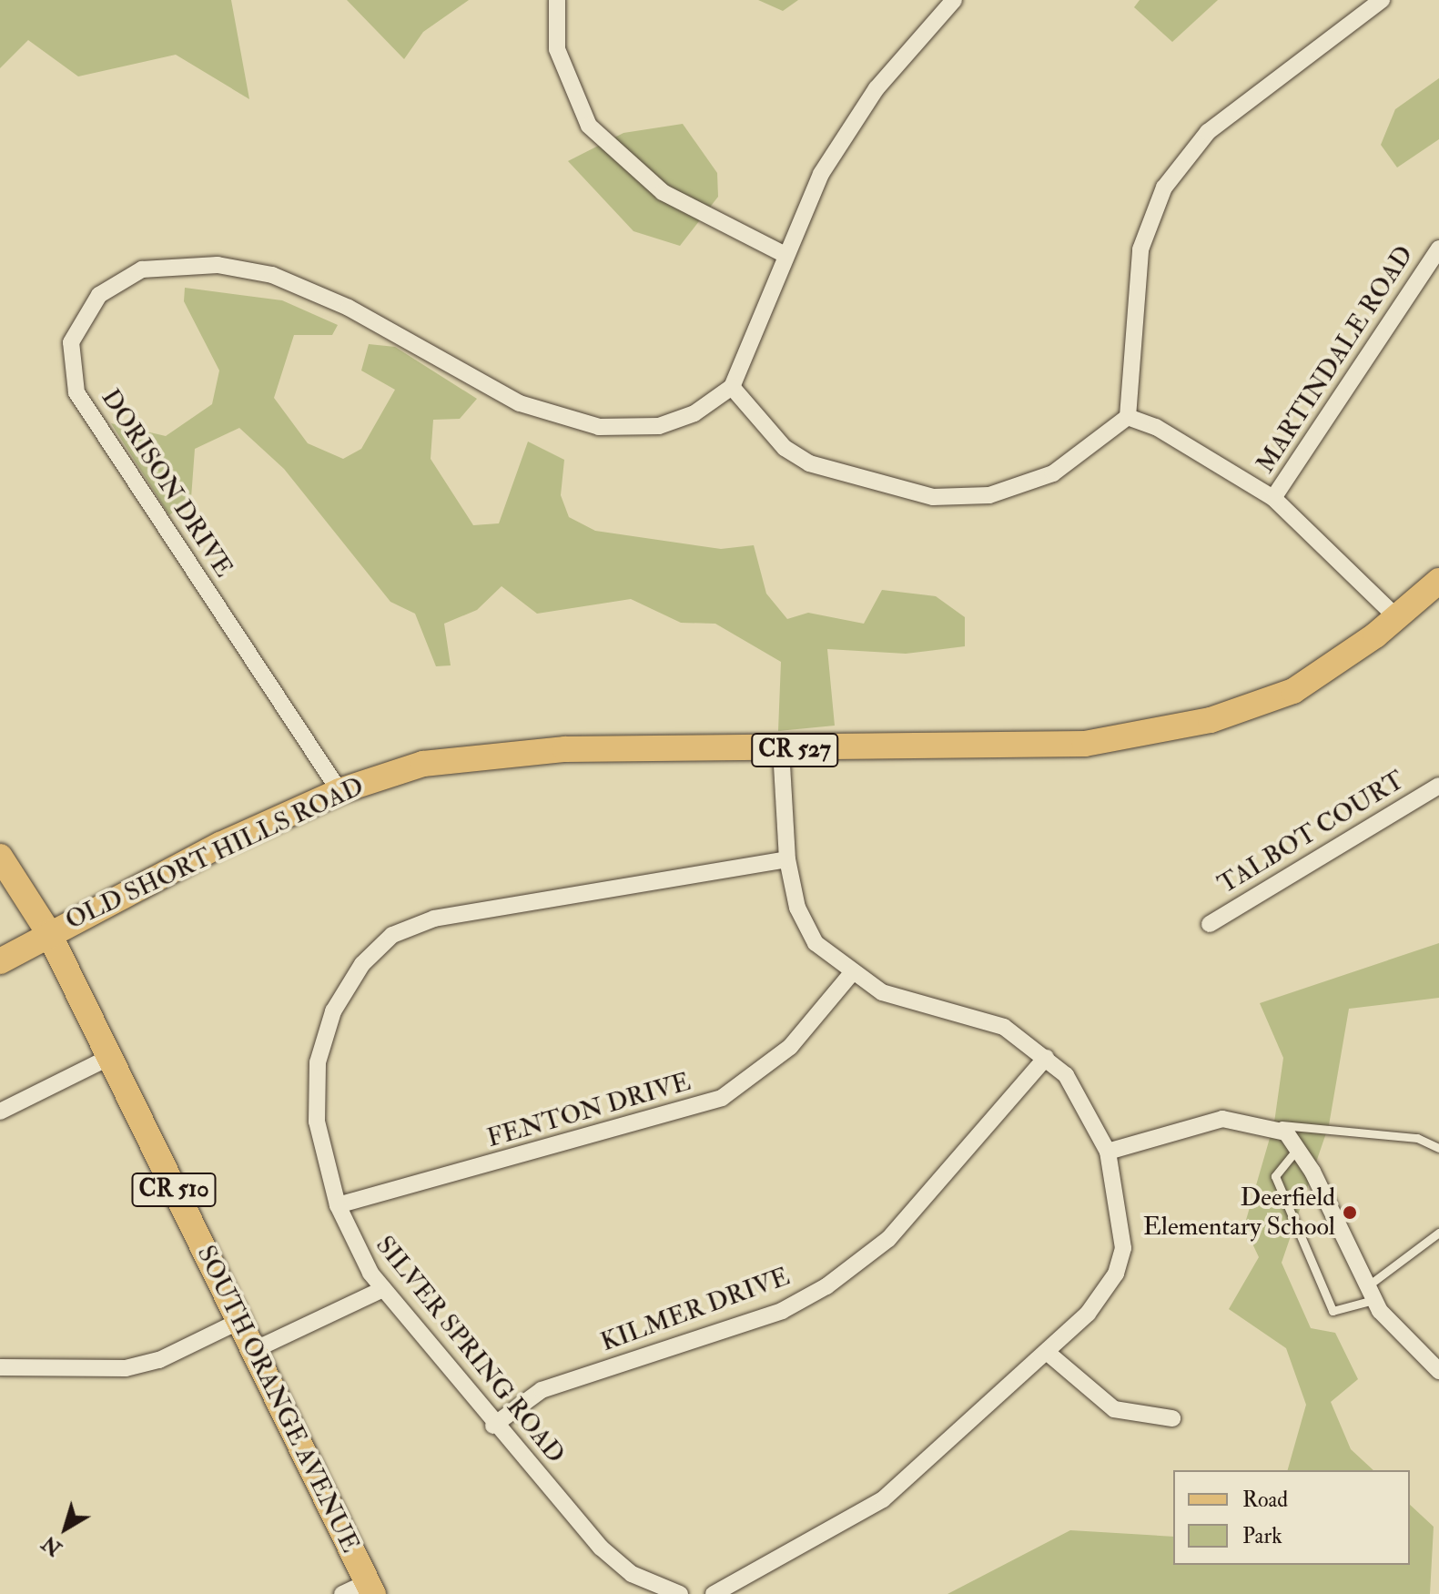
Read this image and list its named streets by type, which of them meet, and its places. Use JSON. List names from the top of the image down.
{
  "streets": {
    "main road": [
      "CR 527",
      "OLD SHORT HILLS ROAD",
      "CR 510",
      "SOUTH ORANGE AVENUE"
    ],
    "street": [
      "MARTINDALE ROAD",
      "DORISON DRIVE",
      "TALBOT COURT",
      "FENTON DRIVE",
      "KILMER DRIVE",
      "SILVER SPRING ROAD"
    ]
  },
  "crossings": [
    ["DORISON DRIVE", "OLD SHORT HILLS ROAD"],
    ["OLD SHORT HILLS ROAD", "SOUTH ORANGE AVENUE"],
    ["FENTON DRIVE", "SILVER SPRING ROAD"],
    ["KILMER DRIVE", "SILVER SPRING ROAD"]
  ],
  "places": ["Deerfield Elementary School"],
  "legend": ["Road", "Park"],
  "north": "bottom left"
}
